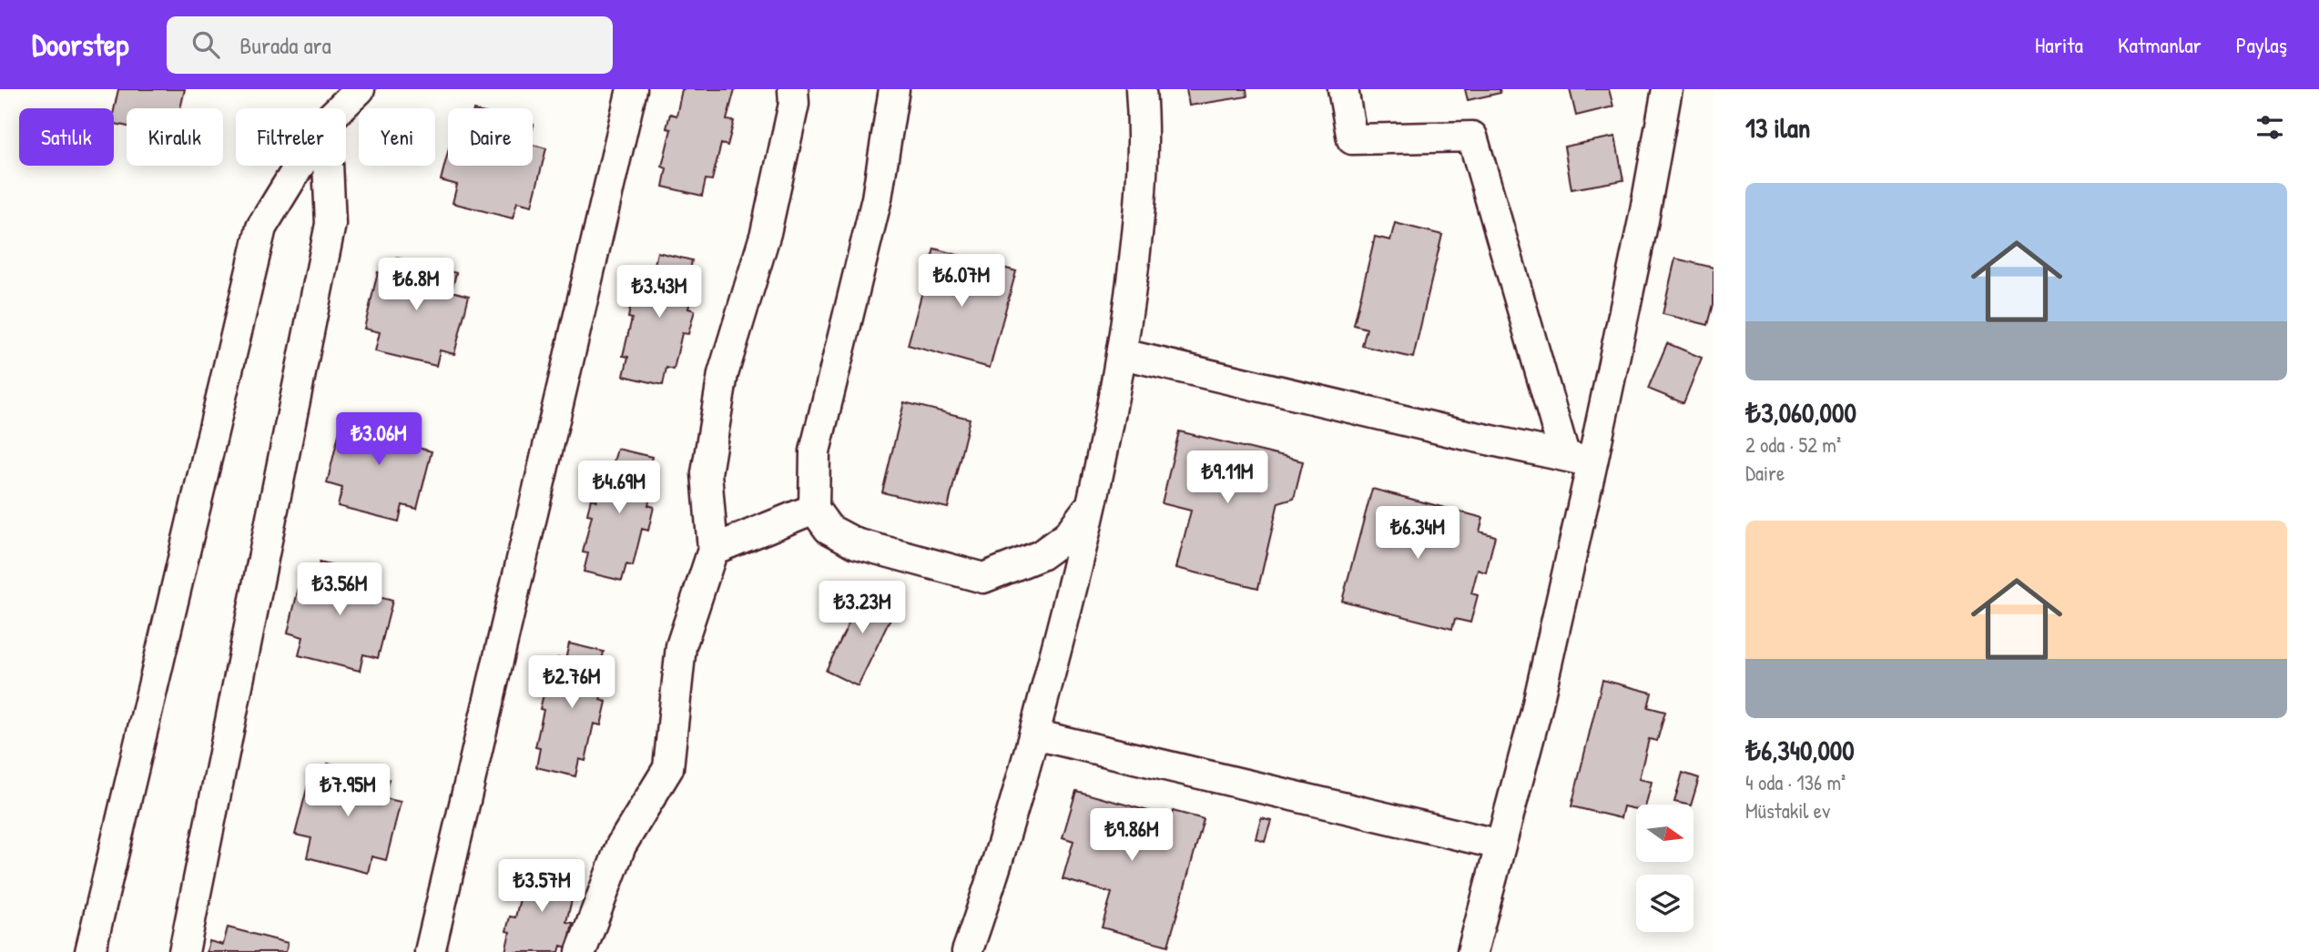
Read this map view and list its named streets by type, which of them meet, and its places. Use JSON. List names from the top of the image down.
{
  "north": "right",
  "page": {
    "header": "Doorstep",
    "search": "Burada ara",
    "nav": ["Harita", "Katmanlar", "Paylaş"],
    "heading": "13 ilan",
    "chip": [
      "Satılık",
      "Kiralık",
      "Filtreler",
      "Yeni",
      "Daire"
    ],
    "list": [
      {
        "name": "₺3,060,000",
        "note": "2 oda · 52 m² · Daire"
      },
      {
        "name": "₺6,340,000",
        "note": "4 oda · 136 m² · Müstakil ev"
      }
    ],
    "price": [
      "₺6.07M",
      "₺6.8M",
      "₺3.43M",
      "₺3.06M",
      "₺9.11M",
      "₺4.69M",
      "₺6.34M",
      "₺3.56M",
      "₺3.23M",
      "₺2.76M",
      "₺7.95M",
      "₺9.86M",
      "₺3.57M"
    ]
  }
}
